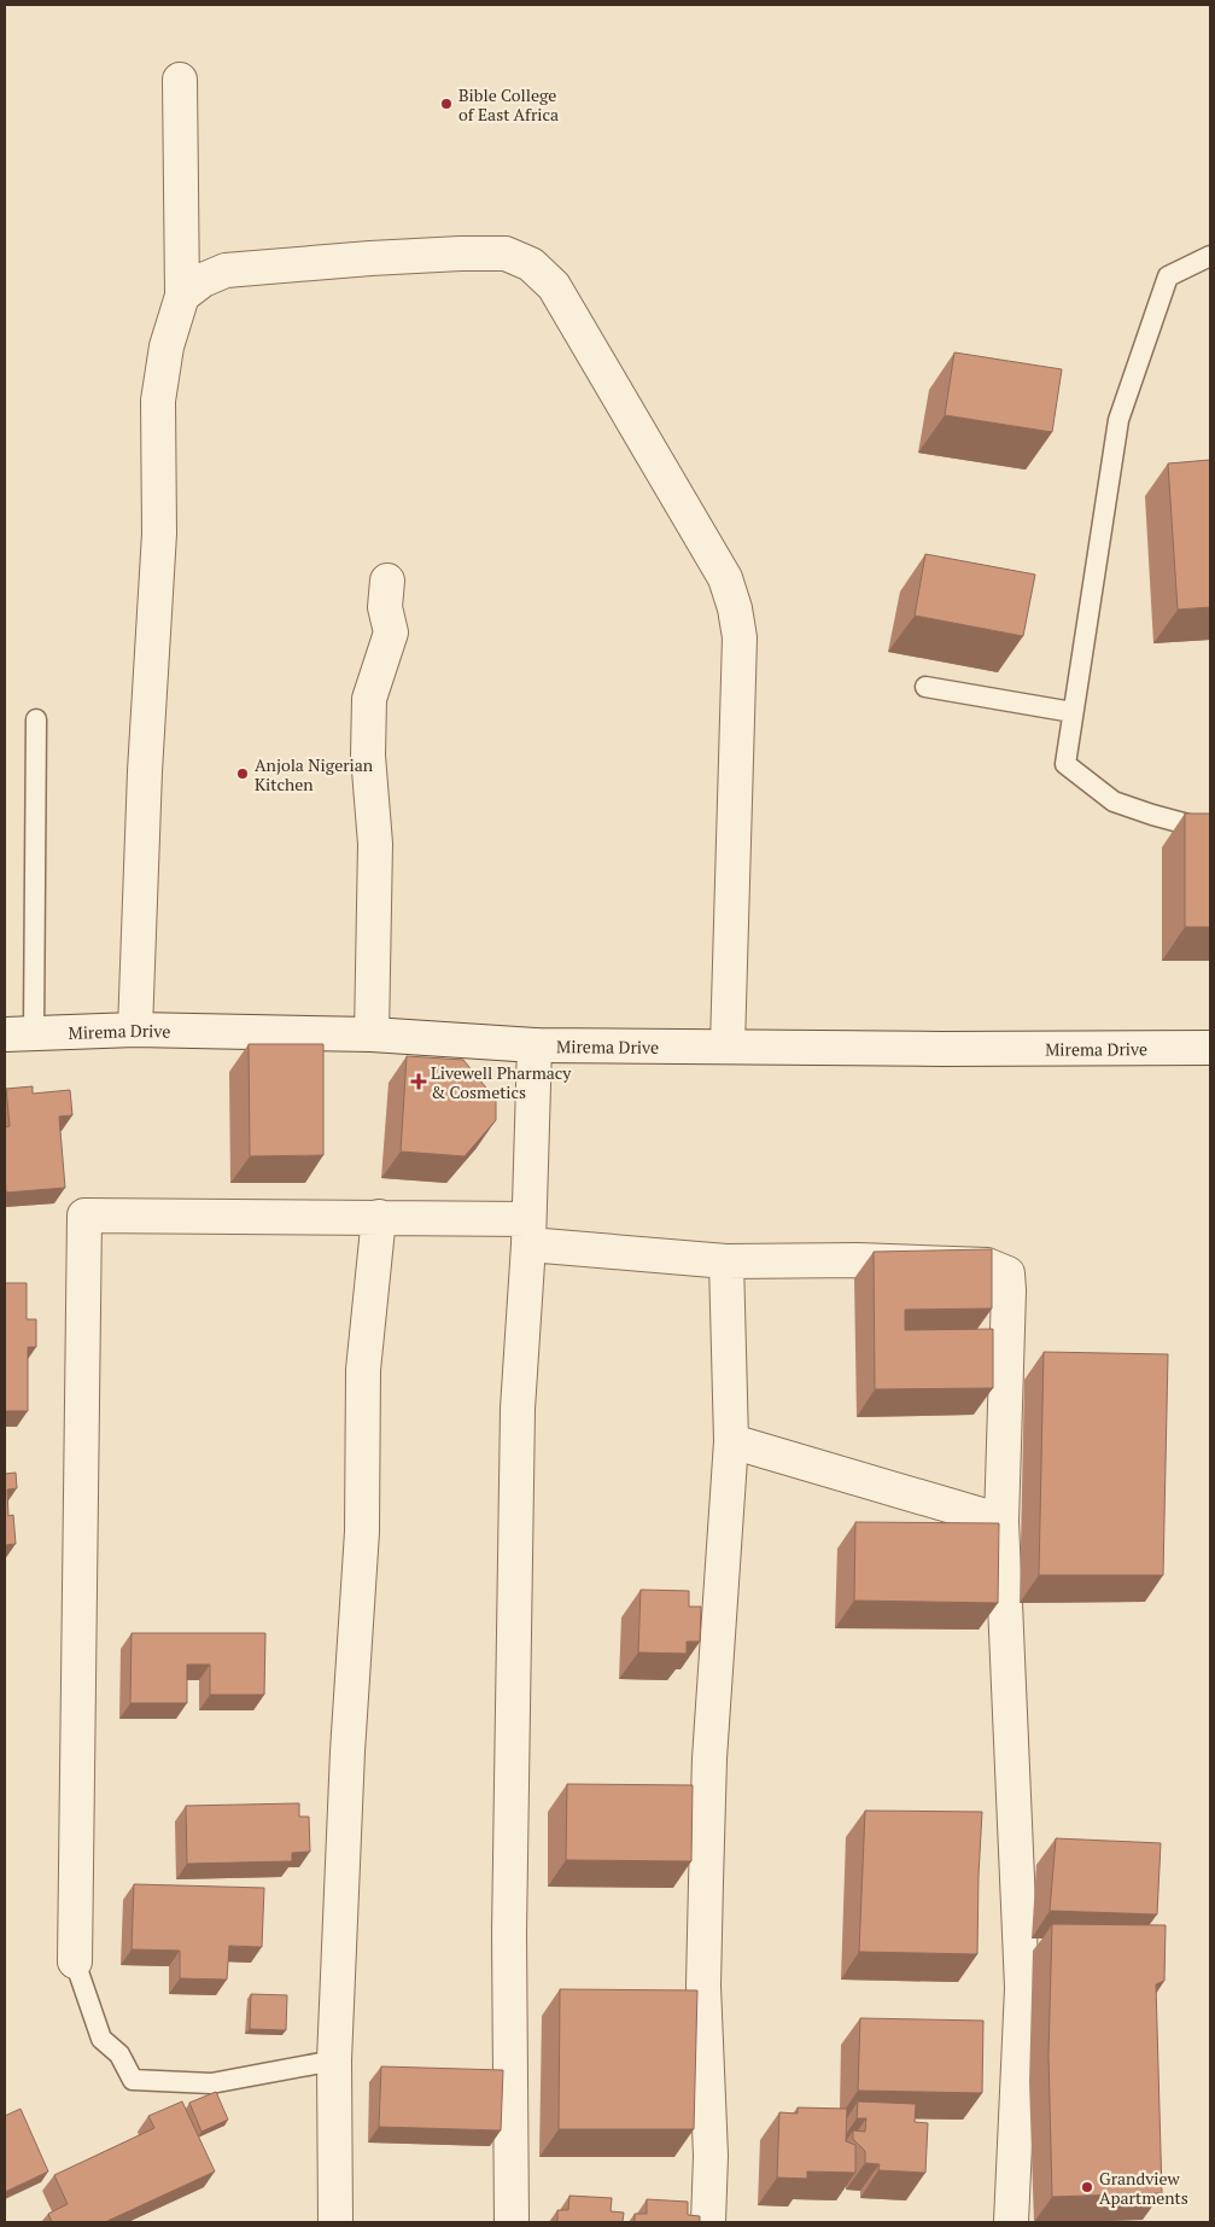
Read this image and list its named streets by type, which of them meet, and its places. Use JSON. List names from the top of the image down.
{
  "streets": {
    "street": ["Mirema Drive"]
  },
  "places": {
    "other": ["Bible College of East Africa", "Anjola Nigerian Kitchen", "Grandview Apartments"],
    "health": ["Livewell Pharmacy & Cosmetics"]
  }
}
